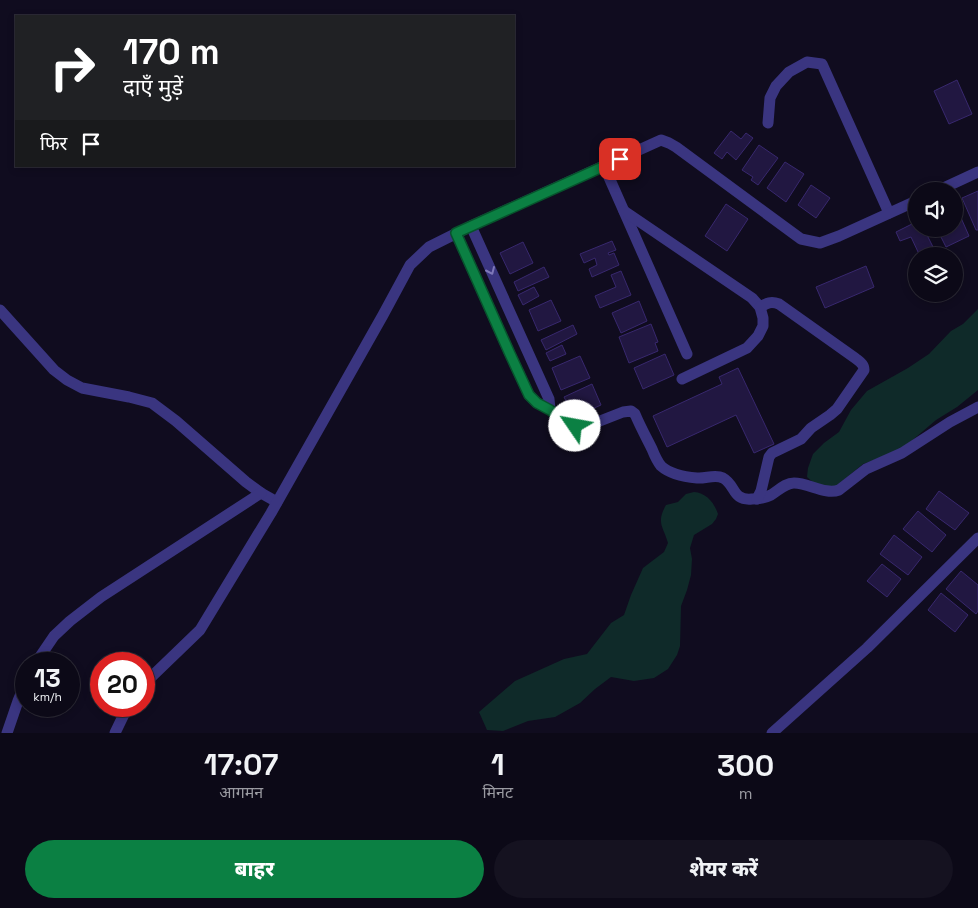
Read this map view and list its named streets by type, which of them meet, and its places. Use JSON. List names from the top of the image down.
{
  "page": {
    "turn": ["170 m", "दाएँ मुड़ें"],
    "then": "फिर",
    "speed": "13 km/h",
    "limit": "20",
    "eta": [
      "17:07",
      "आगमन",
      "1",
      "मिनट",
      "300",
      "m"
    ],
    "buttons": ["बाहर", "शेयर करें"]
  }
}
